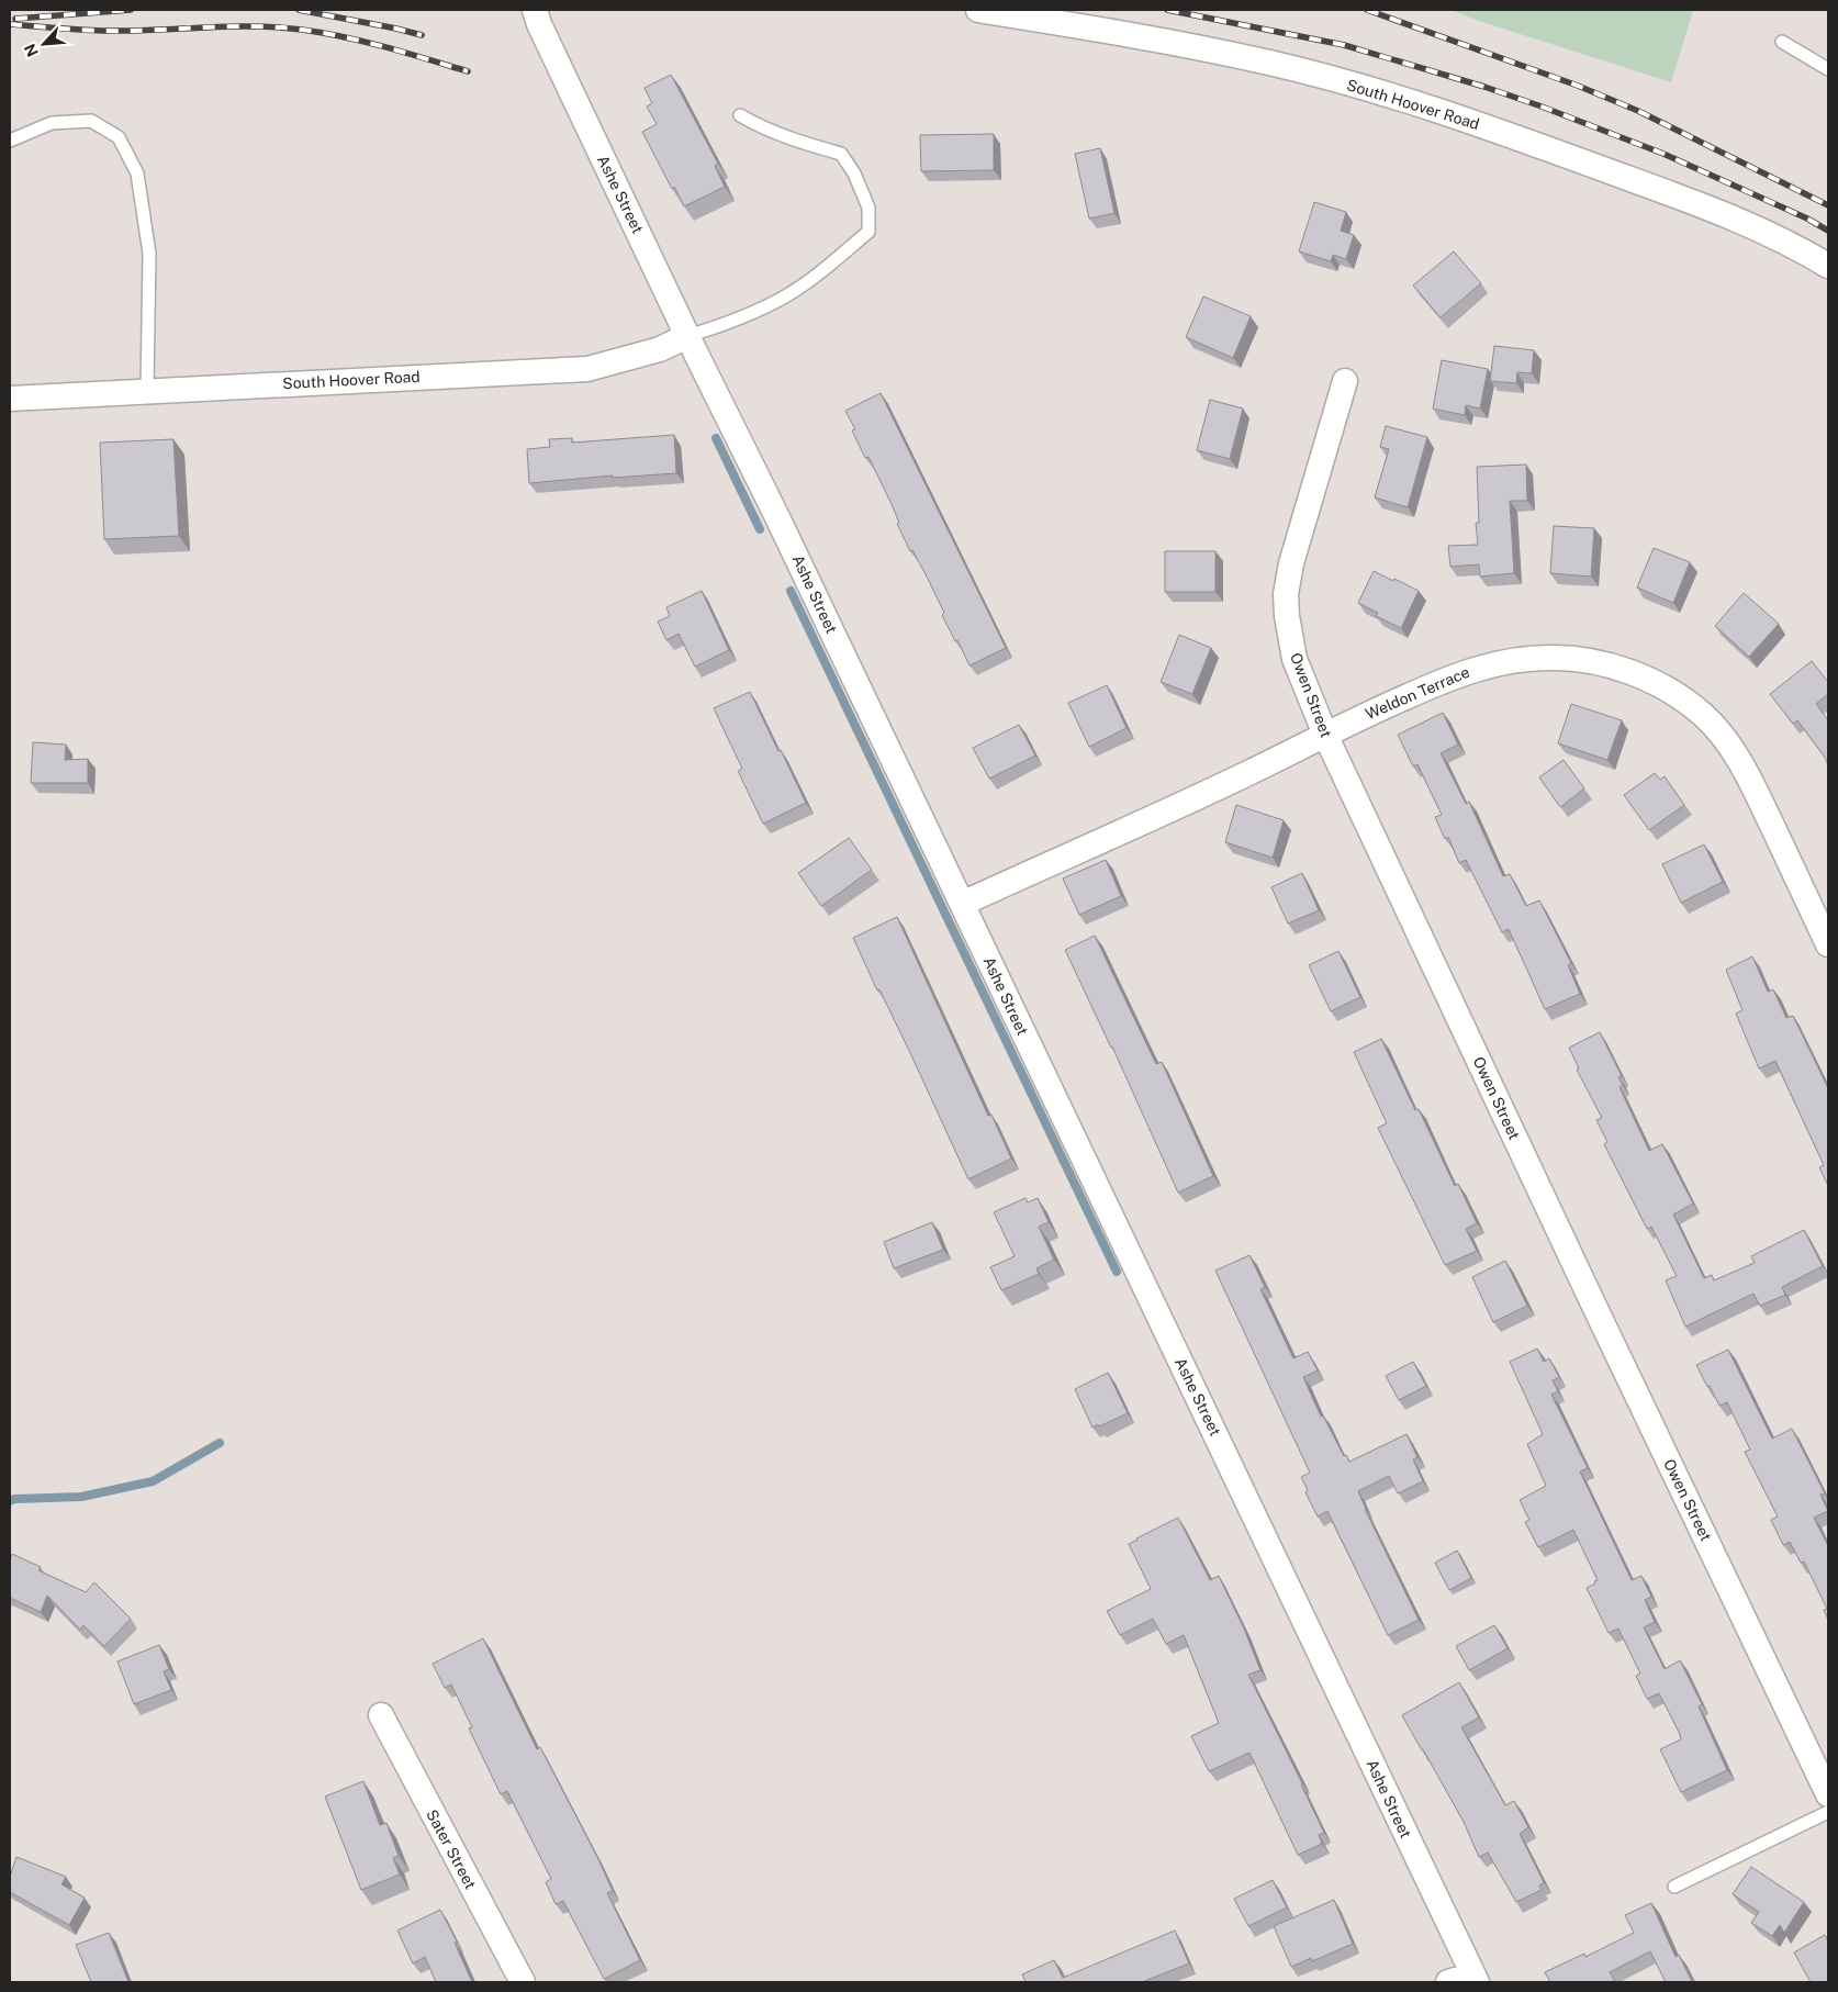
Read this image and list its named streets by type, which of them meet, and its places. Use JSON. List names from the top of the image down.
{
  "streets": {
    "street": [
      "South Hoover Road",
      "Ashe Street",
      "Weldon Terrace",
      "Owen Street",
      "Sater Street"
    ]
  },
  "crossings": [
    ["South Hoover Road", "Ashe Street"],
    ["Ashe Street", "Weldon Terrace"],
    ["Weldon Terrace", "Owen Street"]
  ],
  "north": "bottom left"
}
